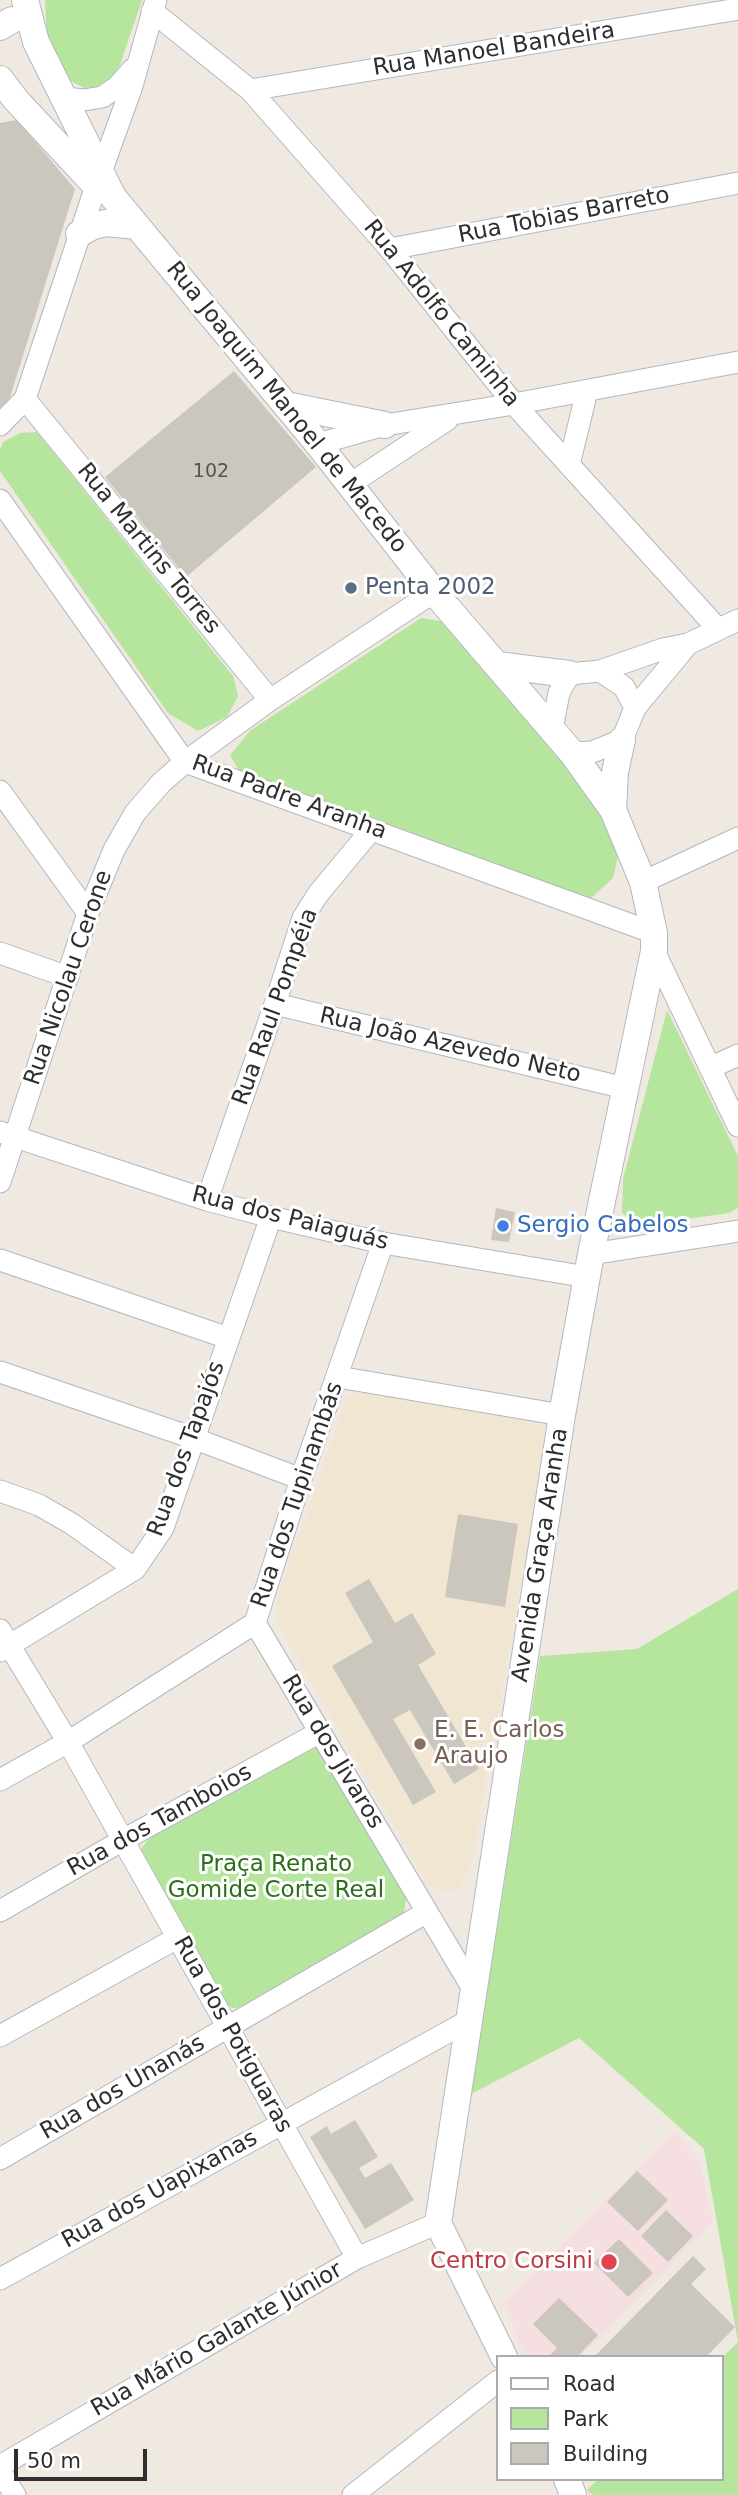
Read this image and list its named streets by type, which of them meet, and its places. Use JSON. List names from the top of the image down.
{
  "streets": {
    "street": [
      "Rua Manoel Bandeira",
      "Rua Tobias Barreto",
      "Rua Adolfo Caminha",
      "Rua Joaquim Manoel de Macedo",
      "Rua Martins Torres",
      "Rua Padre Aranha",
      "Rua Nicolau Cerone",
      "Rua Raul Pompéia",
      "Rua João Azevedo Neto",
      "Rua dos Paiaguás",
      "Rua dos Tapajós",
      "Rua dos Tupinambás",
      "Avenida Graça Aranha",
      "Rua dos Jivaros",
      "Rua dos Tamboios",
      "Rua dos Potiguaras",
      "Rua dos Unanás",
      "Rua dos Uapixanas",
      "Rua Mário Galante Júnior"
    ]
  },
  "crossings": [
    ["Rua Manoel Bandeira", "Rua Adolfo Caminha"],
    ["Rua Tobias Barreto", "Rua Adolfo Caminha"],
    ["Rua Joaquim Manoel de Macedo", "Rua Padre Aranha"],
    ["Rua Joaquim Manoel de Macedo", "Rua Nicolau Cerone"],
    ["Rua Joaquim Manoel de Macedo", "Avenida Graça Aranha"],
    ["Rua Martins Torres", "Rua Nicolau Cerone"],
    ["Rua Padre Aranha", "Rua Nicolau Cerone"],
    ["Rua Padre Aranha", "Rua Raul Pompéia"],
    ["Rua Padre Aranha", "Avenida Graça Aranha"],
    ["Rua Nicolau Cerone", "Rua dos Paiaguás"],
    ["Rua Raul Pompéia", "Rua João Azevedo Neto"],
    ["Rua Raul Pompéia", "Rua dos Paiaguás"],
    ["Rua João Azevedo Neto", "Avenida Graça Aranha"],
    ["Rua dos Paiaguás", "Rua dos Tapajós"],
    ["Rua dos Paiaguás", "Rua dos Tupinambás"],
    ["Rua dos Paiaguás", "Avenida Graça Aranha"],
    ["Rua dos Tapajós", "Rua dos Potiguaras"],
    ["Rua dos Tupinambás", "Rua dos Jivaros"],
    ["Rua dos Tupinambás", "Rua dos Potiguaras"],
    ["Avenida Graça Aranha", "Rua dos Jivaros"],
    ["Avenida Graça Aranha", "Rua dos Uapixanas"],
    ["Avenida Graça Aranha", "Rua Mário Galante Júnior"],
    ["Rua dos Jivaros", "Rua dos Tamboios"],
    ["Rua dos Jivaros", "Rua dos Unanás"],
    ["Rua dos Tamboios", "Rua dos Potiguaras"],
    ["Rua dos Potiguaras", "Rua dos Unanás"],
    ["Rua dos Potiguaras", "Rua dos Uapixanas"],
    ["Rua dos Potiguaras", "Rua Mário Galante Júnior"]
  ],
  "parks": ["Praça Renato Gomide Corte Real"],
  "places": [
    "Penta 2002",
    "Sergio Cabelos",
    "E. E. Carlos Araujo",
    "Centro Corsini"
  ],
  "house_numbers": ["102"],
  "legend": ["Road", "Park", "Building"],
  "scale_bar": "50 m"
}
